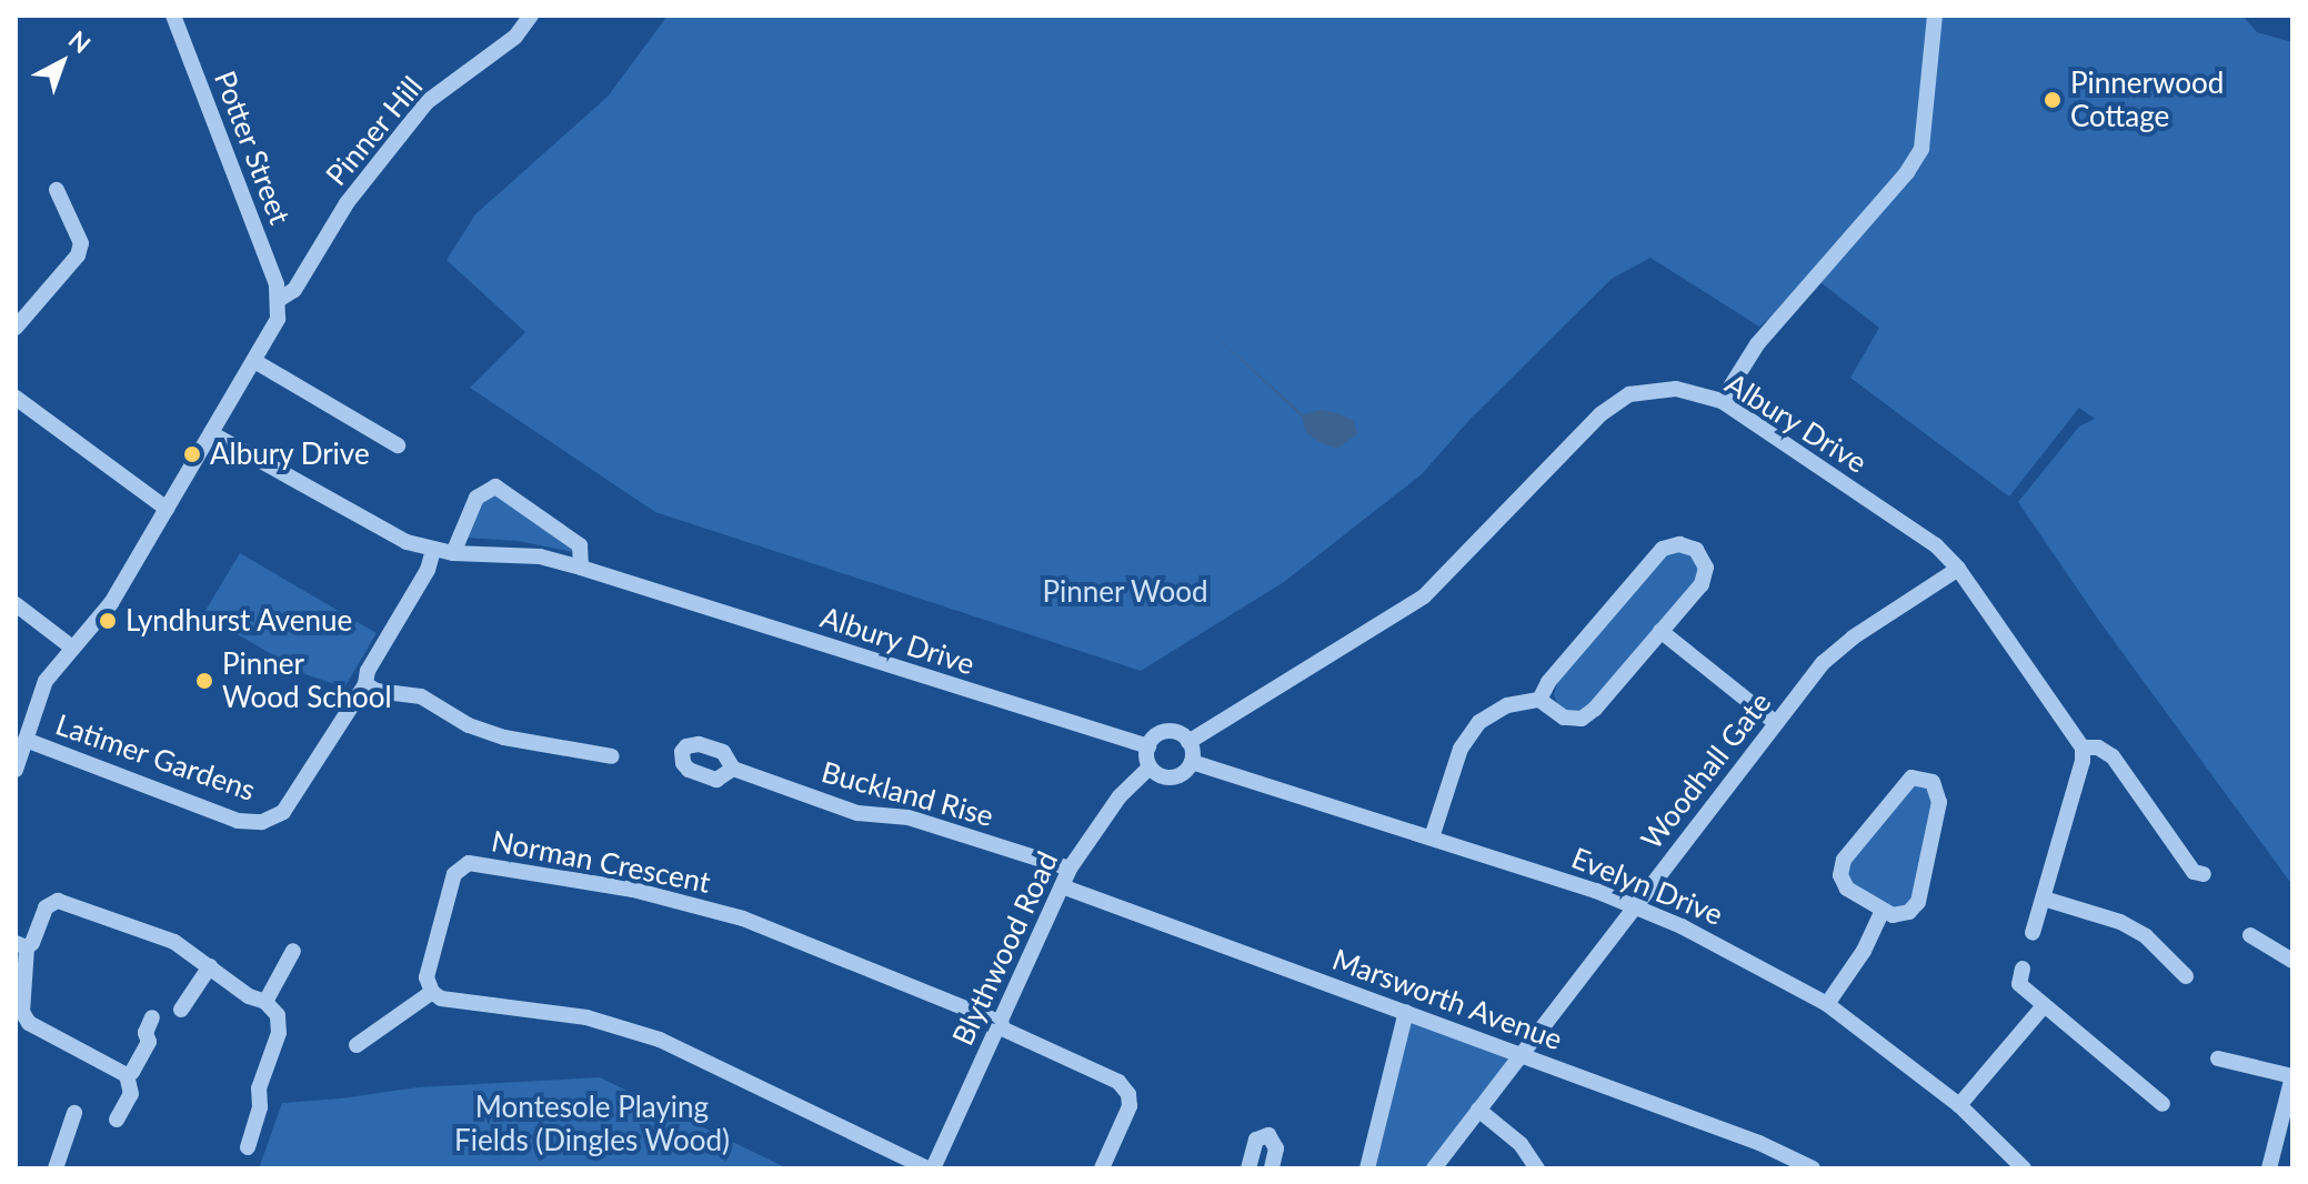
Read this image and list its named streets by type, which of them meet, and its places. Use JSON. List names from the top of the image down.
{
  "streets": {
    "street": [
      "Pinner Hill",
      "Potter Street",
      "Albury Drive",
      "Latimer Gardens",
      "Woodhall Gate",
      "Buckland Rise",
      "Norman Crescent",
      "Evelyn Drive",
      "Blythwood Road",
      "Marsworth Avenue"
    ]
  },
  "crossings": [
    ["Pinner Hill", "Potter Street"],
    ["Albury Drive", "Latimer Gardens"],
    ["Albury Drive", "Woodhall Gate"],
    ["Albury Drive", "Evelyn Drive"],
    ["Albury Drive", "Blythwood Road"],
    ["Woodhall Gate", "Evelyn Drive"],
    ["Woodhall Gate", "Marsworth Avenue"],
    ["Buckland Rise", "Blythwood Road"],
    ["Norman Crescent", "Blythwood Road"],
    ["Evelyn Drive", "Blythwood Road"],
    ["Blythwood Road", "Marsworth Avenue"]
  ],
  "parks": ["Pinner Wood", "Montesole Playing Fields (Dingles Wood)"],
  "places": [
    "Pinnerwood Cottage",
    "Albury Drive",
    "Lyndhurst Avenue",
    "Pinner Wood School"
  ],
  "north": "top right"
}
